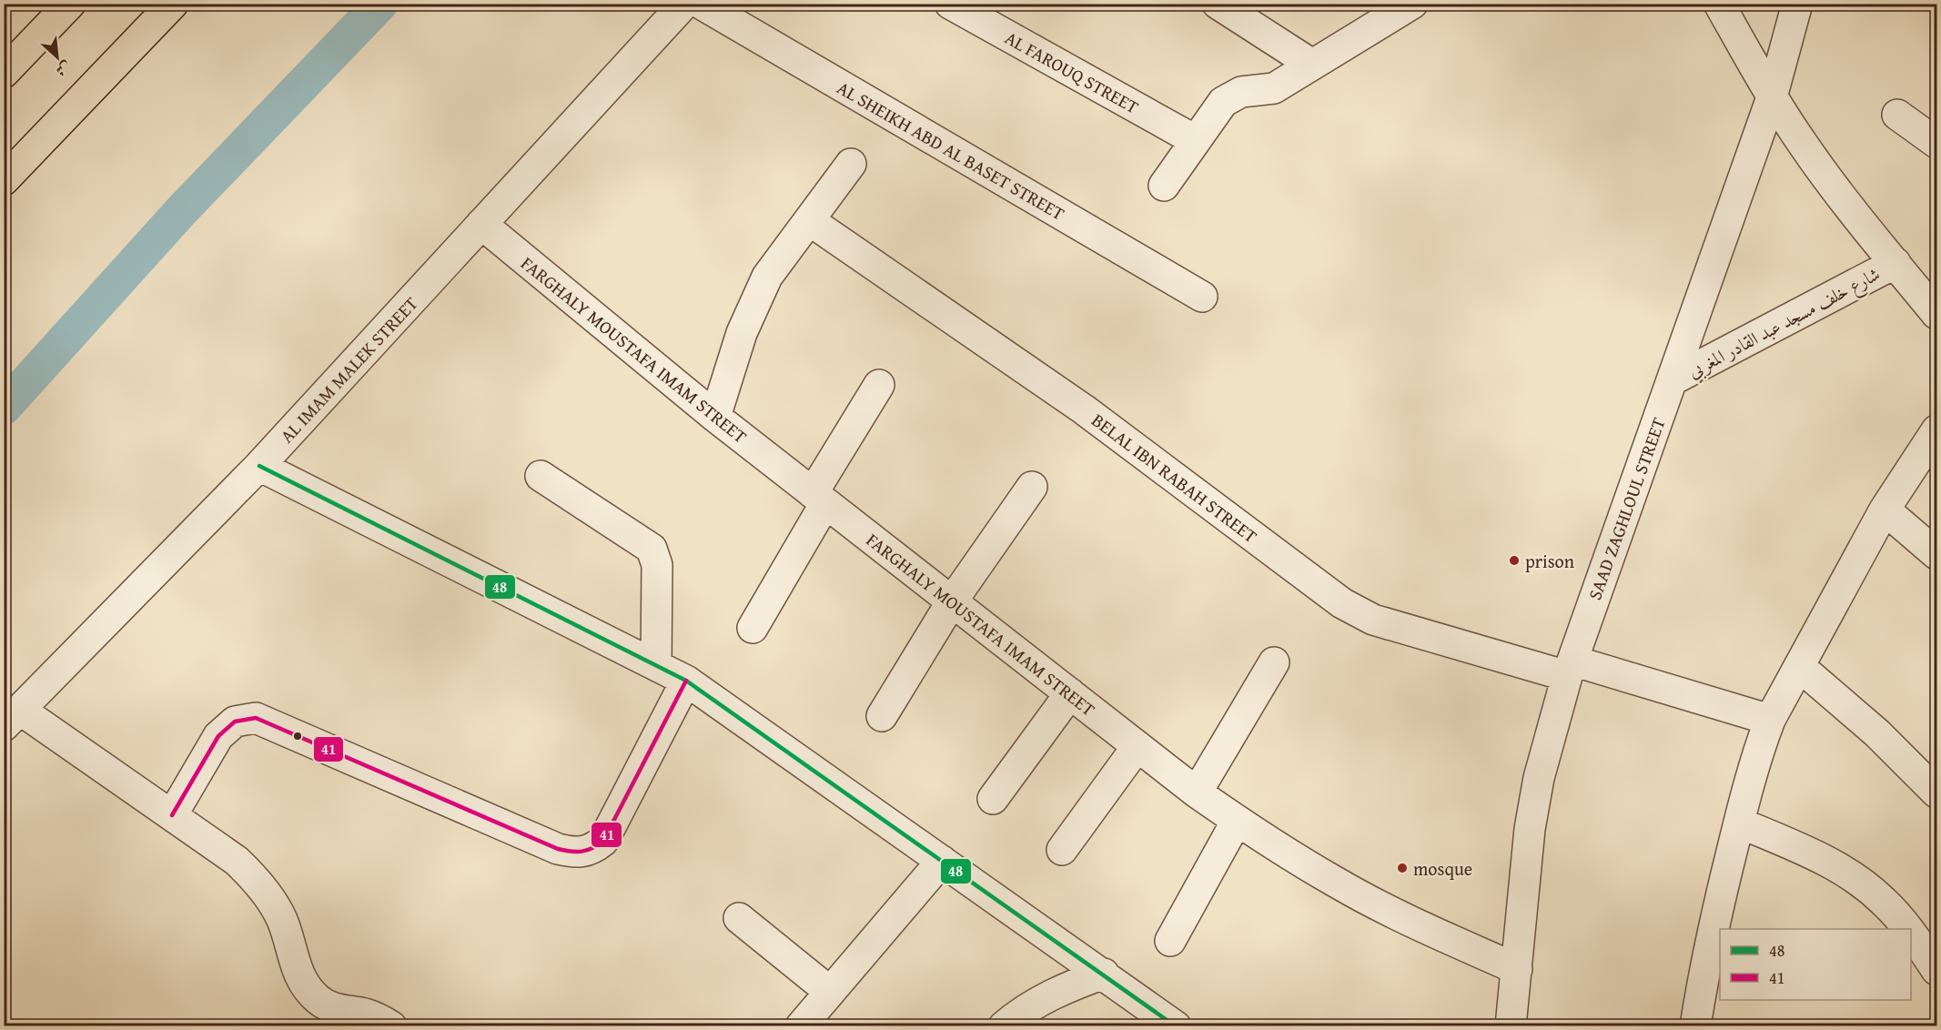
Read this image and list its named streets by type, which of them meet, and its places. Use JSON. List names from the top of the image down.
{
  "streets": {
    "street": [
      "AL FAROUQ STREET",
      "AL SHEIKH ABD AL BASET STREET",
      "شارع خلف مسجد عبد القادر المغربي",
      "FARGHALY MOUSTAFA IMAM STREET",
      "AL IMAM MALEK STREET",
      "BELAL IBN RABAH STREET",
      "SAAD ZAGHLOUL STREET"
    ]
  },
  "crossings": [
    ["شارع خلف مسجد عبد القادر المغربي", "SAAD ZAGHLOUL STREET"],
    ["FARGHALY MOUSTAFA IMAM STREET", "AL IMAM MALEK STREET"],
    ["FARGHALY MOUSTAFA IMAM STREET", "SAAD ZAGHLOUL STREET"],
    ["BELAL IBN RABAH STREET", "SAAD ZAGHLOUL STREET"]
  ],
  "places": ["prison", "mosque"],
  "lines": ["transit line 48", "transit line 41"],
  "legend": ["48", "41"],
  "north": "bottom right"
}
